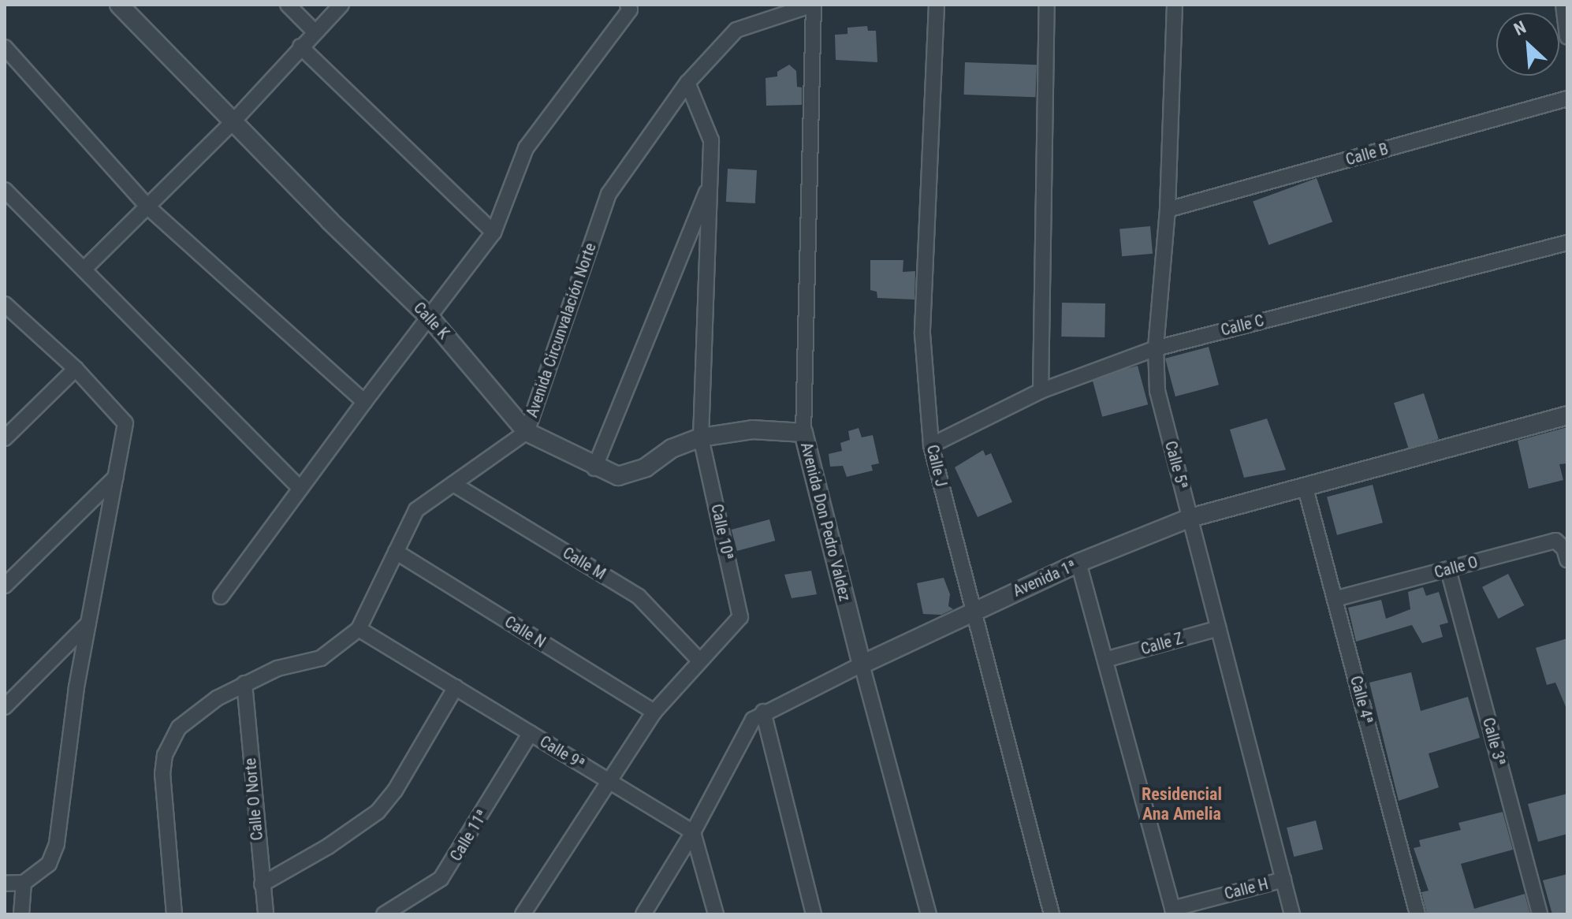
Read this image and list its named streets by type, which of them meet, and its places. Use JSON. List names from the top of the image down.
{
  "streets": {
    "street": [
      "Calle B",
      "Calle K",
      "Calle C",
      "Avenida Circunvalación Norte",
      "Calle 5ª",
      "Calle J",
      "Avenida Don Pedro Valdez",
      "Calle 10ª",
      "Calle M",
      "Calle O",
      "Avenida 1ª",
      "Calle N",
      "Calle Z",
      "Calle 4ª",
      "Calle 3ª",
      "Calle 9ª",
      "Calle O Norte",
      "Calle 11ª",
      "Calle H"
    ]
  },
  "crossings": [
    ["Calle B", "Calle 5ª"],
    ["Calle K", "Avenida Circunvalación Norte"],
    ["Calle K", "Avenida Don Pedro Valdez"],
    ["Calle K", "Calle 10ª"],
    ["Calle C", "Calle 5ª"],
    ["Calle C", "Calle J"],
    ["Avenida Circunvalación Norte", "Avenida Don Pedro Valdez"],
    ["Avenida Circunvalación Norte", "Calle 10ª"],
    ["Avenida Circunvalación Norte", "Calle M"],
    ["Avenida Circunvalación Norte", "Calle N"],
    ["Avenida Circunvalación Norte", "Calle 9ª"],
    ["Avenida Circunvalación Norte", "Calle O Norte"],
    ["Calle 5ª", "Avenida 1ª"],
    ["Calle 5ª", "Calle Z"],
    ["Calle 5ª", "Calle H"],
    ["Calle J", "Avenida 1ª"],
    ["Avenida Don Pedro Valdez", "Avenida 1ª"],
    ["Calle 10ª", "Calle M"],
    ["Calle 10ª", "Calle N"],
    ["Calle 10ª", "Calle 9ª"],
    ["Calle O", "Calle 4ª"],
    ["Calle O", "Calle 3ª"],
    ["Avenida 1ª", "Calle 4ª"],
    ["Avenida 1ª", "Calle 9ª"],
    ["Calle 9ª", "Calle 11ª"]
  ],
  "districts": ["Residencial Ana Amelia"],
  "north": "top left"
}
